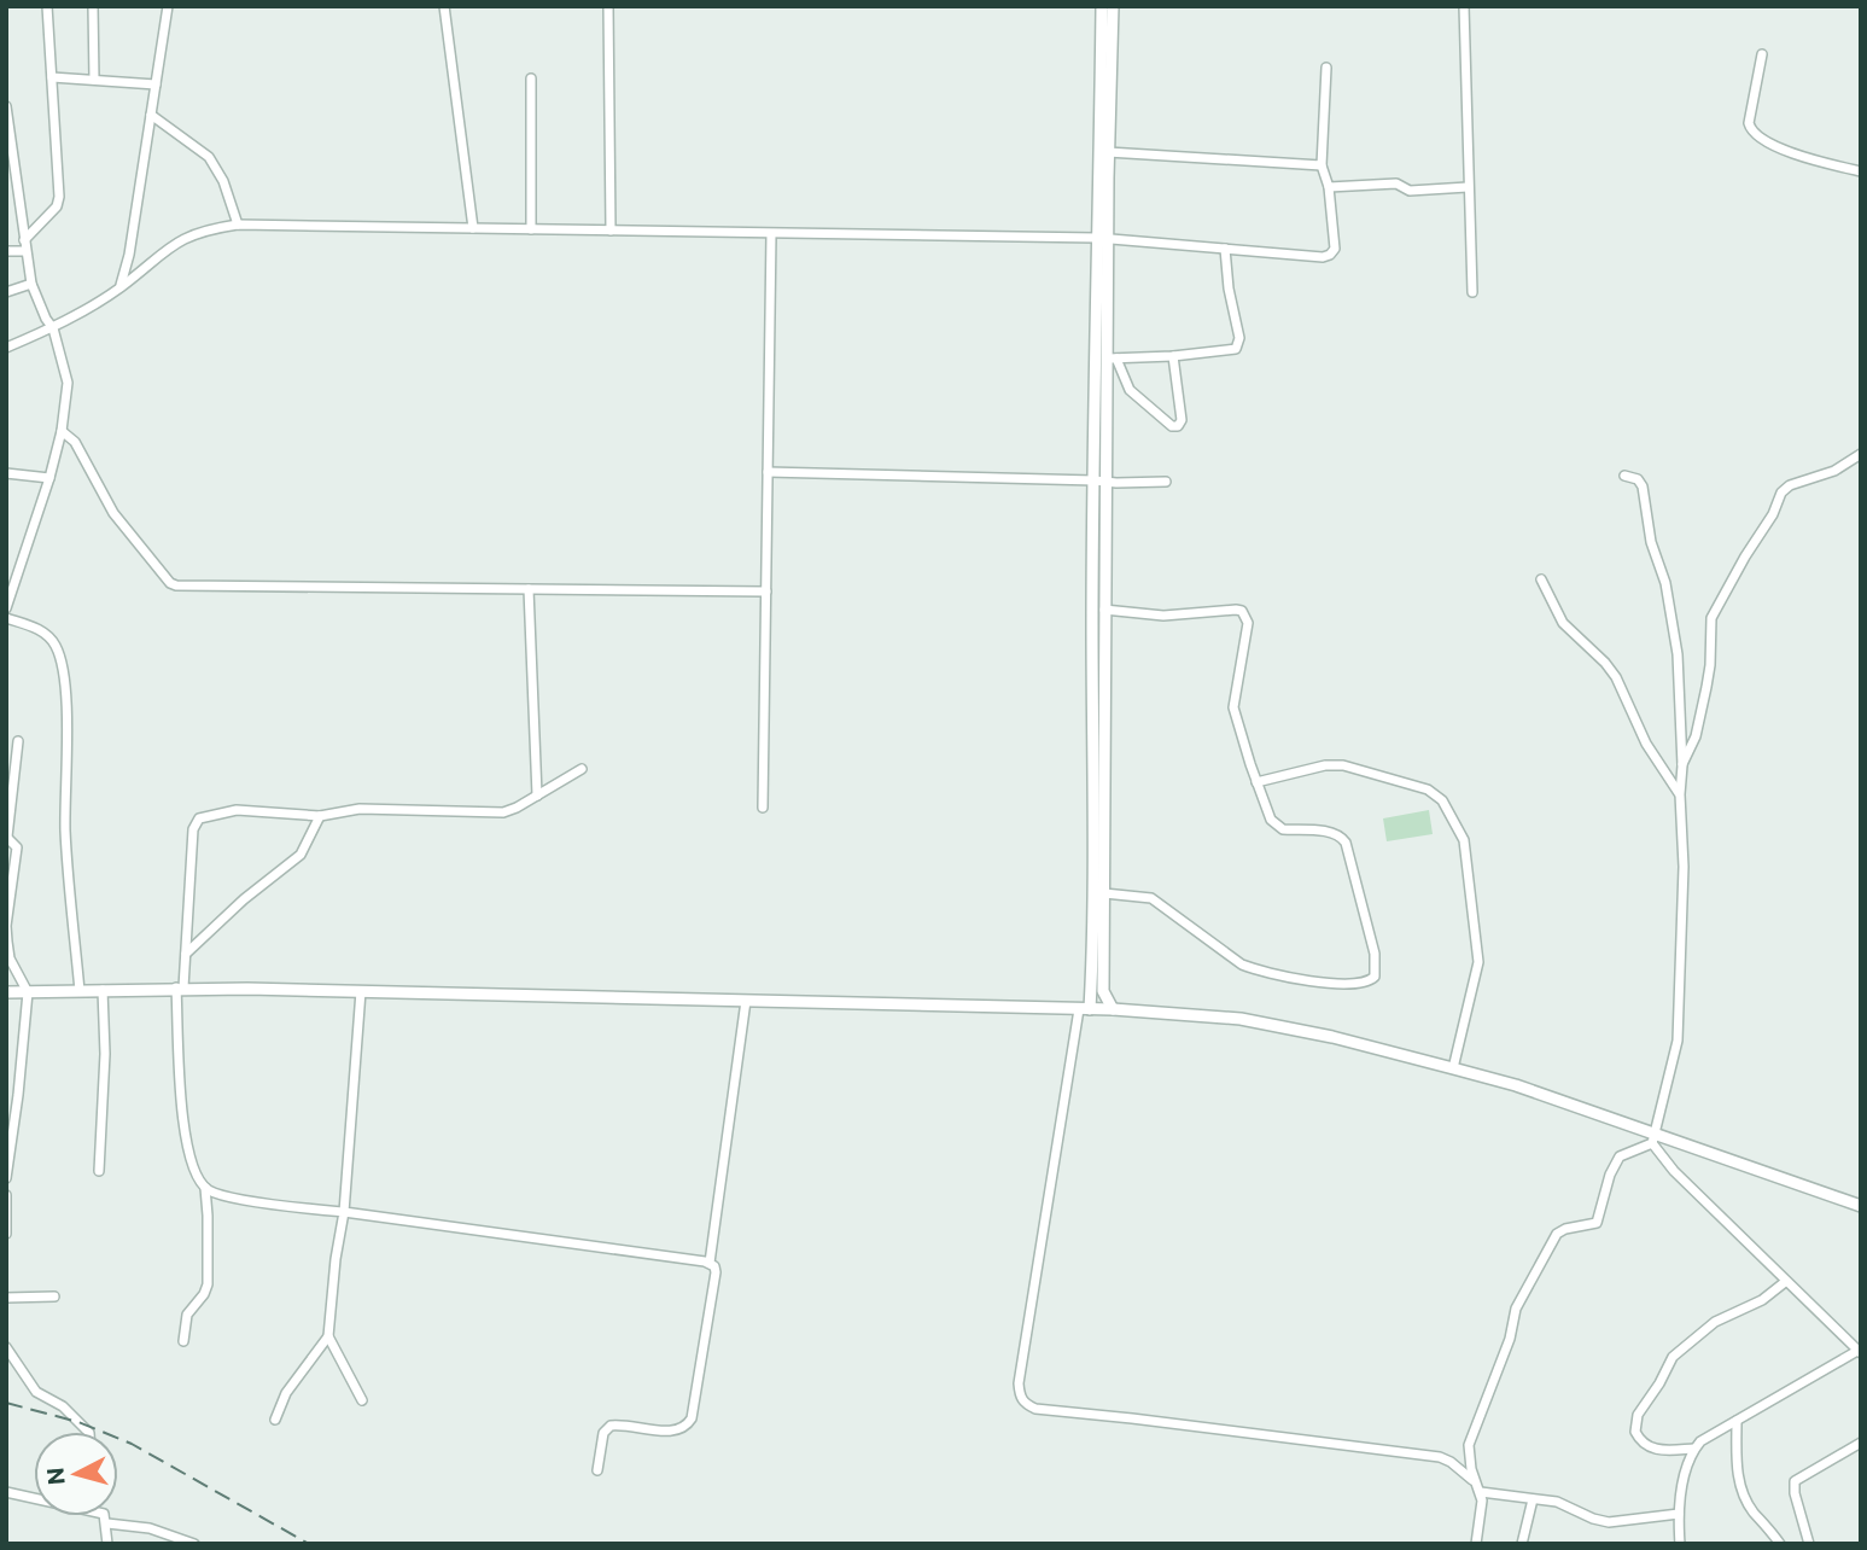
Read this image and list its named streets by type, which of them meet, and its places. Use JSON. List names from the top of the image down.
{
  "north": "left"
}
